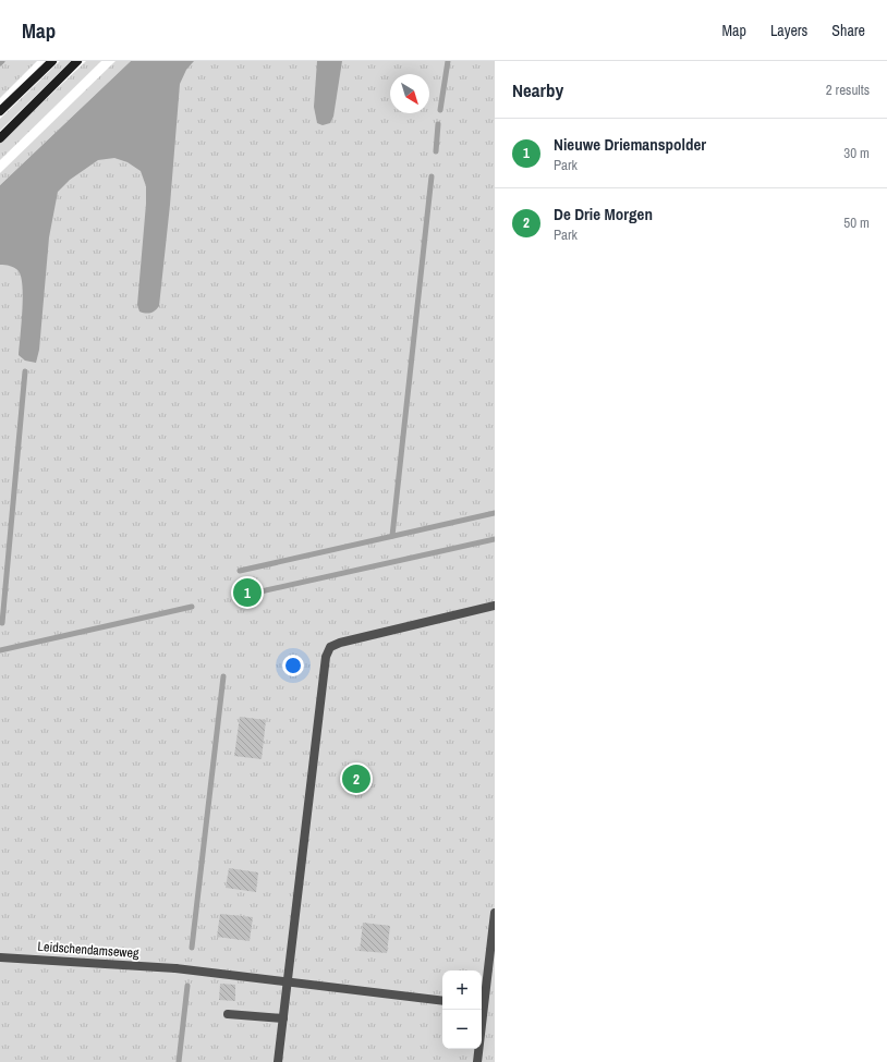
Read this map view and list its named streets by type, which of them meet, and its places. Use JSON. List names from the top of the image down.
{
  "streets": {
    "street": ["Leidschendamseweg"]
  },
  "north": "bottom right",
  "page": {
    "header": "Map",
    "nav": ["Map", "Layers", "Share"],
    "heading": ["Nearby", "2 results"],
    "list": [
      {
        "mark": "1",
        "name": "Nieuwe Driemanspolder",
        "note": "Park",
        "value": "30 m"
      },
      {
        "mark": "2",
        "name": "De Drie Morgen",
        "note": "Park",
        "value": "50 m"
      }
    ],
    "pins": ["1", "2"],
    "map_buttons": ["+", "−"]
  }
}
